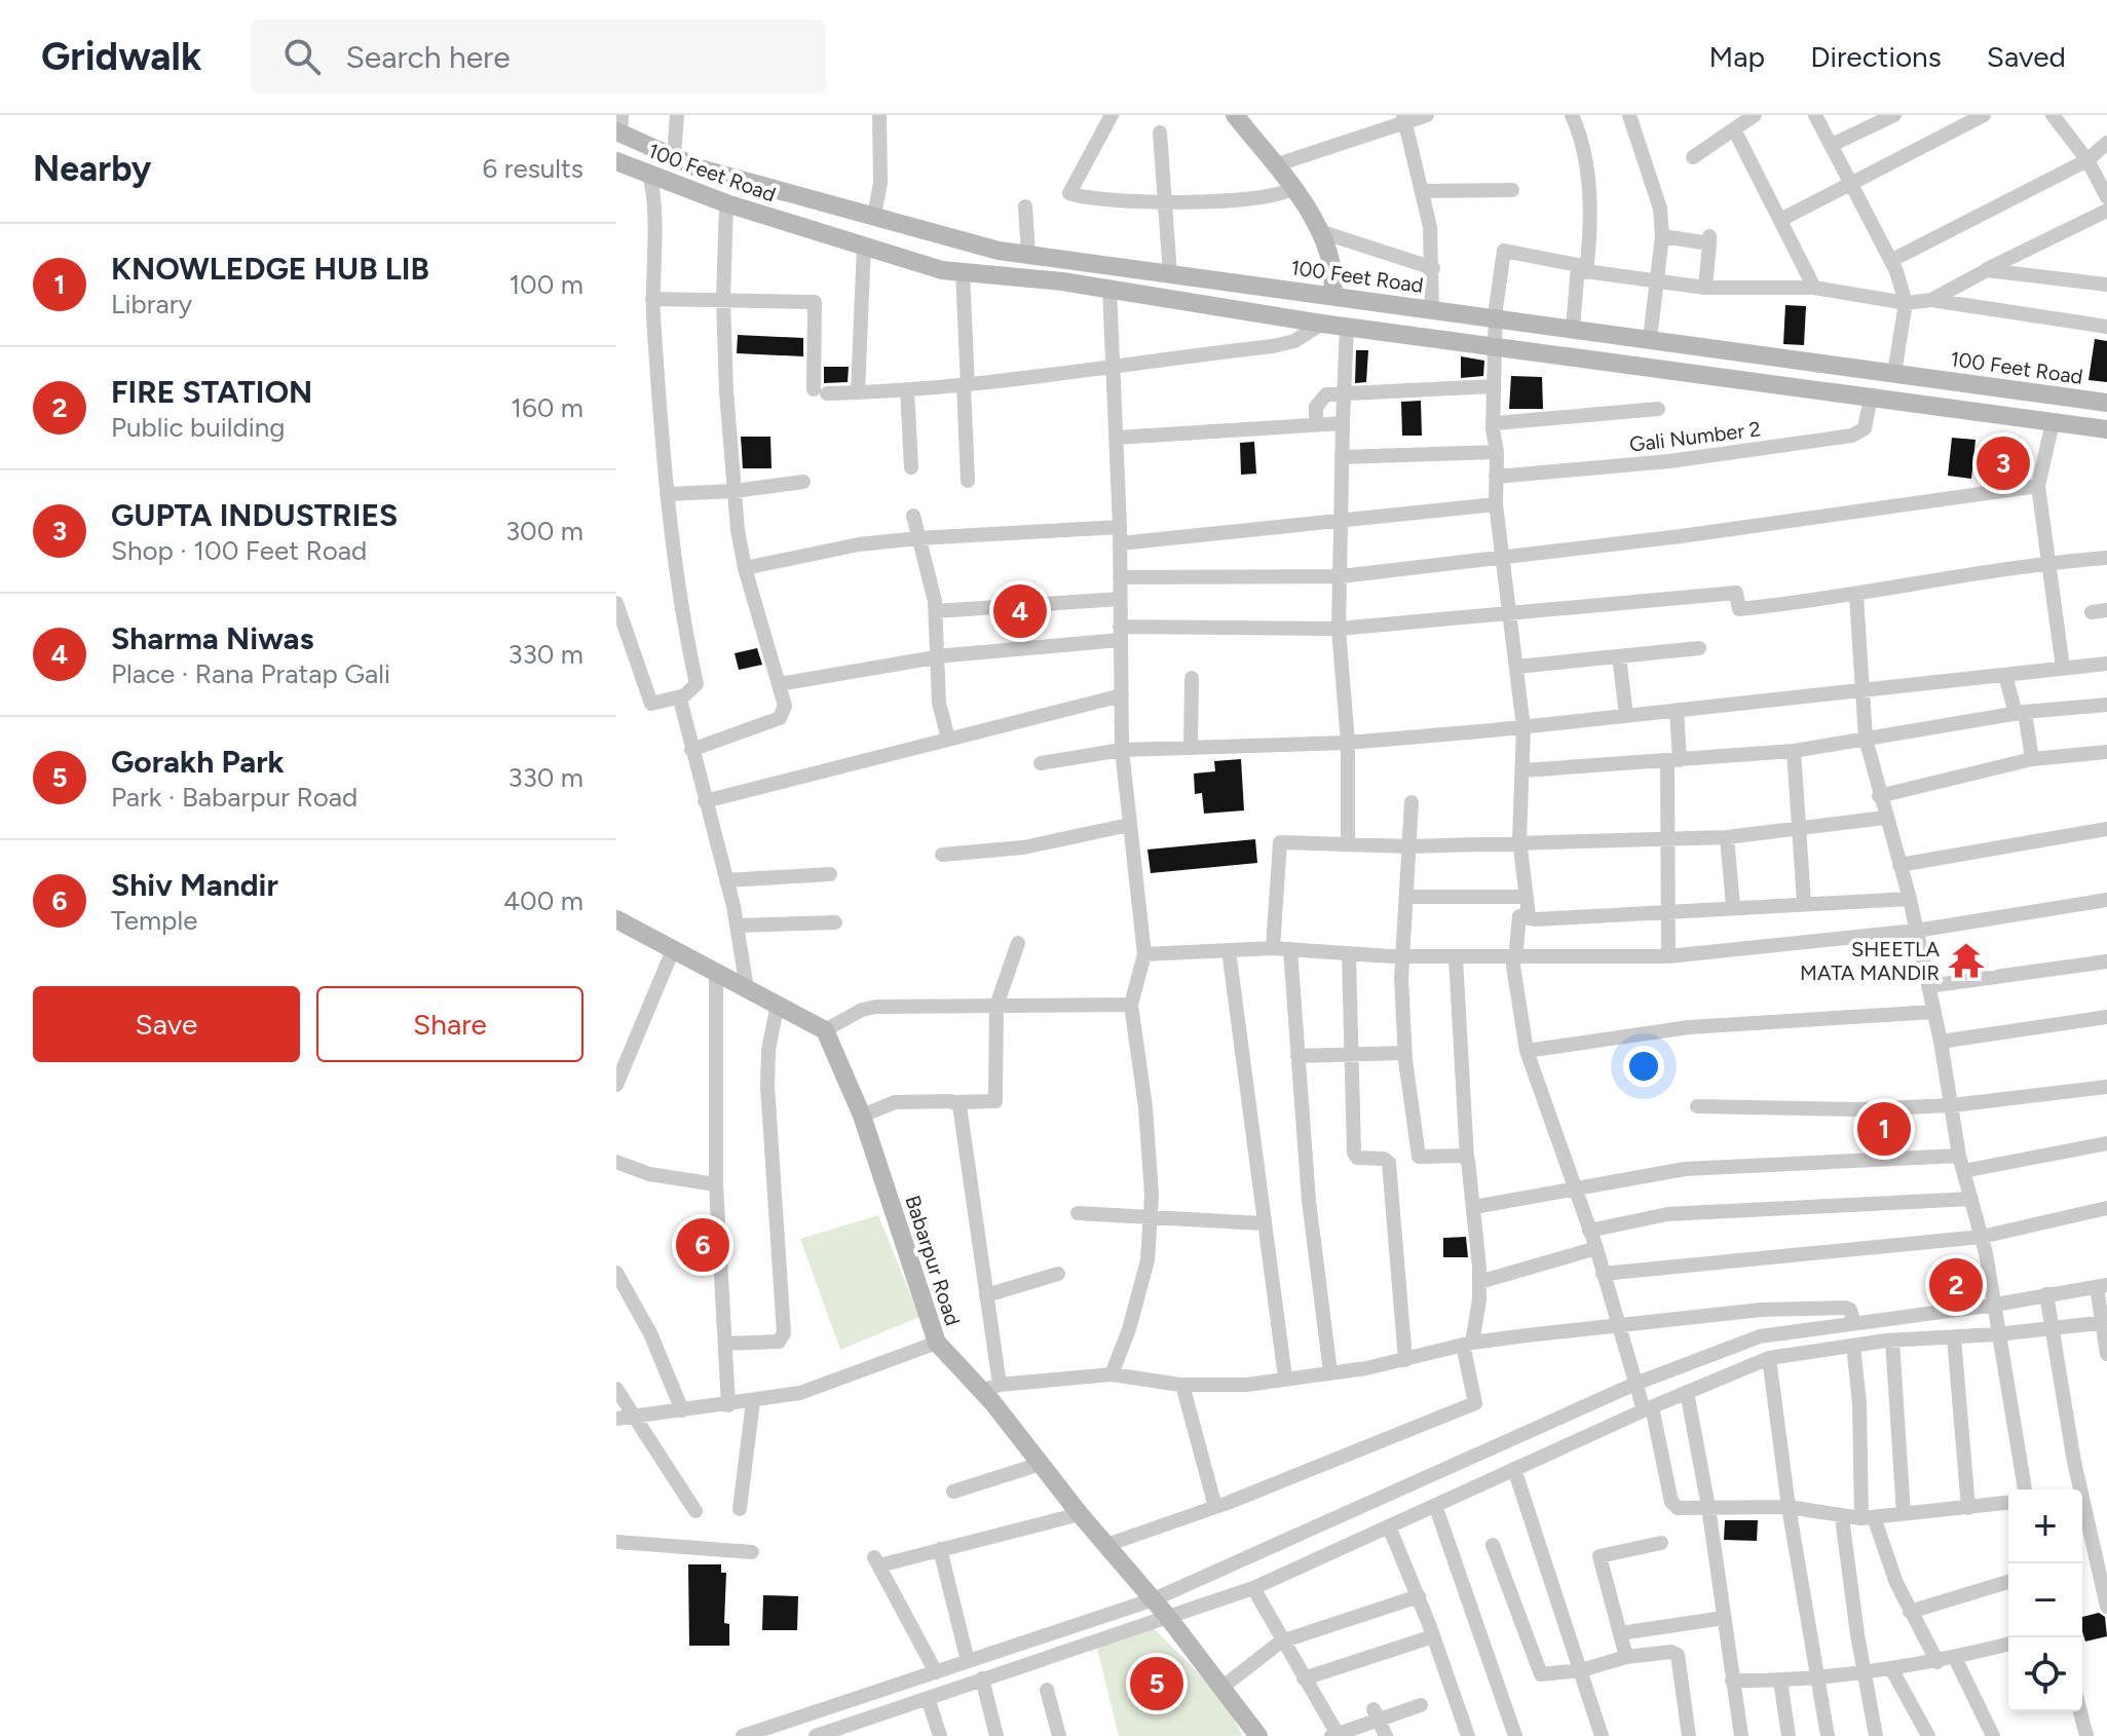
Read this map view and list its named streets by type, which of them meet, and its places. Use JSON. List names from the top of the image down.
{
  "streets": {
    "main road": ["100 Feet Road", "Babarpur Road"],
    "street": ["Gali Number 2"]
  },
  "crossings": [
    ["100 Feet Road", "Gali Number 2"]
  ],
  "places": {
    "temple": ["SHEETLA MATA MANDIR"]
  },
  "page": {
    "header": "Gridwalk",
    "search": "Search here",
    "nav": ["Map", "Directions", "Saved"],
    "heading": ["Nearby", "6 results"],
    "list": [
      {
        "mark": "1",
        "name": "KNOWLEDGE HUB LIB",
        "note": "Library",
        "value": "100 m"
      },
      {
        "mark": "2",
        "name": "FIRE STATION",
        "note": "Public building",
        "value": "160 m"
      },
      {
        "mark": "3",
        "name": "GUPTA INDUSTRIES",
        "note": "Shop · 100 Feet Road",
        "value": "300 m"
      },
      {
        "mark": "4",
        "name": "Sharma Niwas",
        "note": "Place · Rana Pratap Gali",
        "value": "330 m"
      },
      {
        "mark": "5",
        "name": "Gorakh Park",
        "note": "Park · Babarpur Road",
        "value": "330 m"
      },
      {
        "mark": "6",
        "name": "Shiv Mandir",
        "note": "Temple",
        "value": "400 m"
      }
    ],
    "pins": [
      "3",
      "4",
      "1",
      "6",
      "2",
      "5"
    ],
    "buttons": ["Save", "Share"],
    "map_buttons": ["+", "−"]
  }
}
